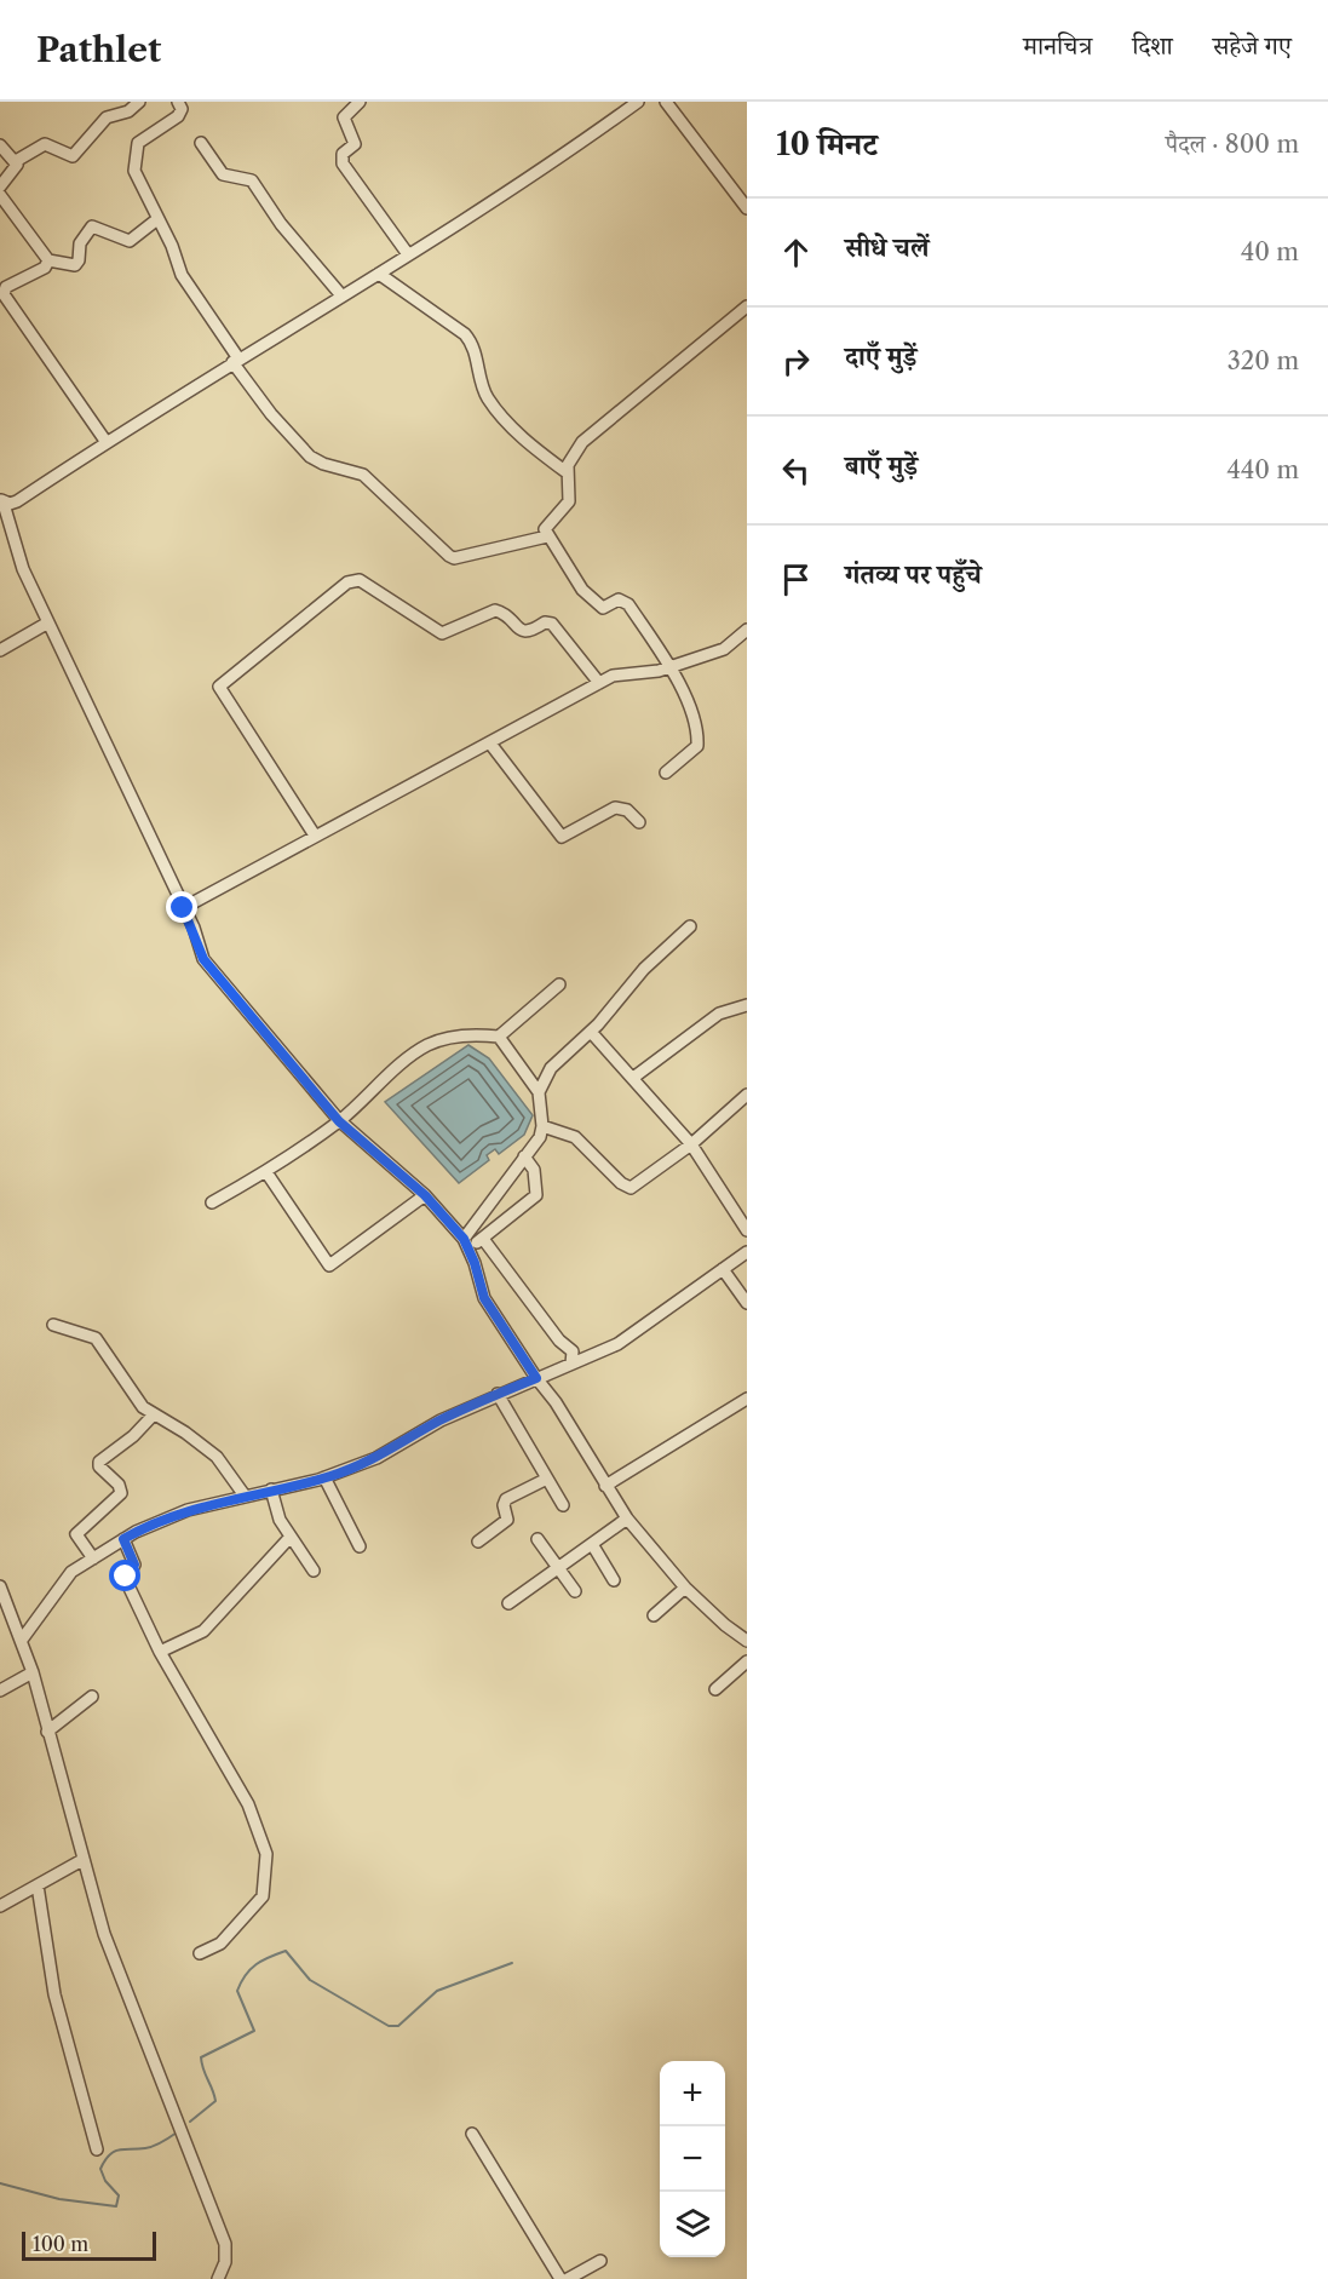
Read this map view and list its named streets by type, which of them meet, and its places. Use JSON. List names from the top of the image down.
{
  "scale_bar": "100 m",
  "page": {
    "header": "Pathlet",
    "nav": ["मानचित्र", "दिशा", "सहेजे गए"],
    "heading": ["10 मिनट", "पैदल · 800 m"],
    "list": [
      ["सीधे चलें", "40 m"],
      ["दाएँ मुड़ें", "320 m"],
      ["बाएँ मुड़ें", "440 m"],
      "गंतव्य पर पहुँचे"
    ],
    "map_buttons": ["+", "−"],
    "scale": "100 m"
  }
}
